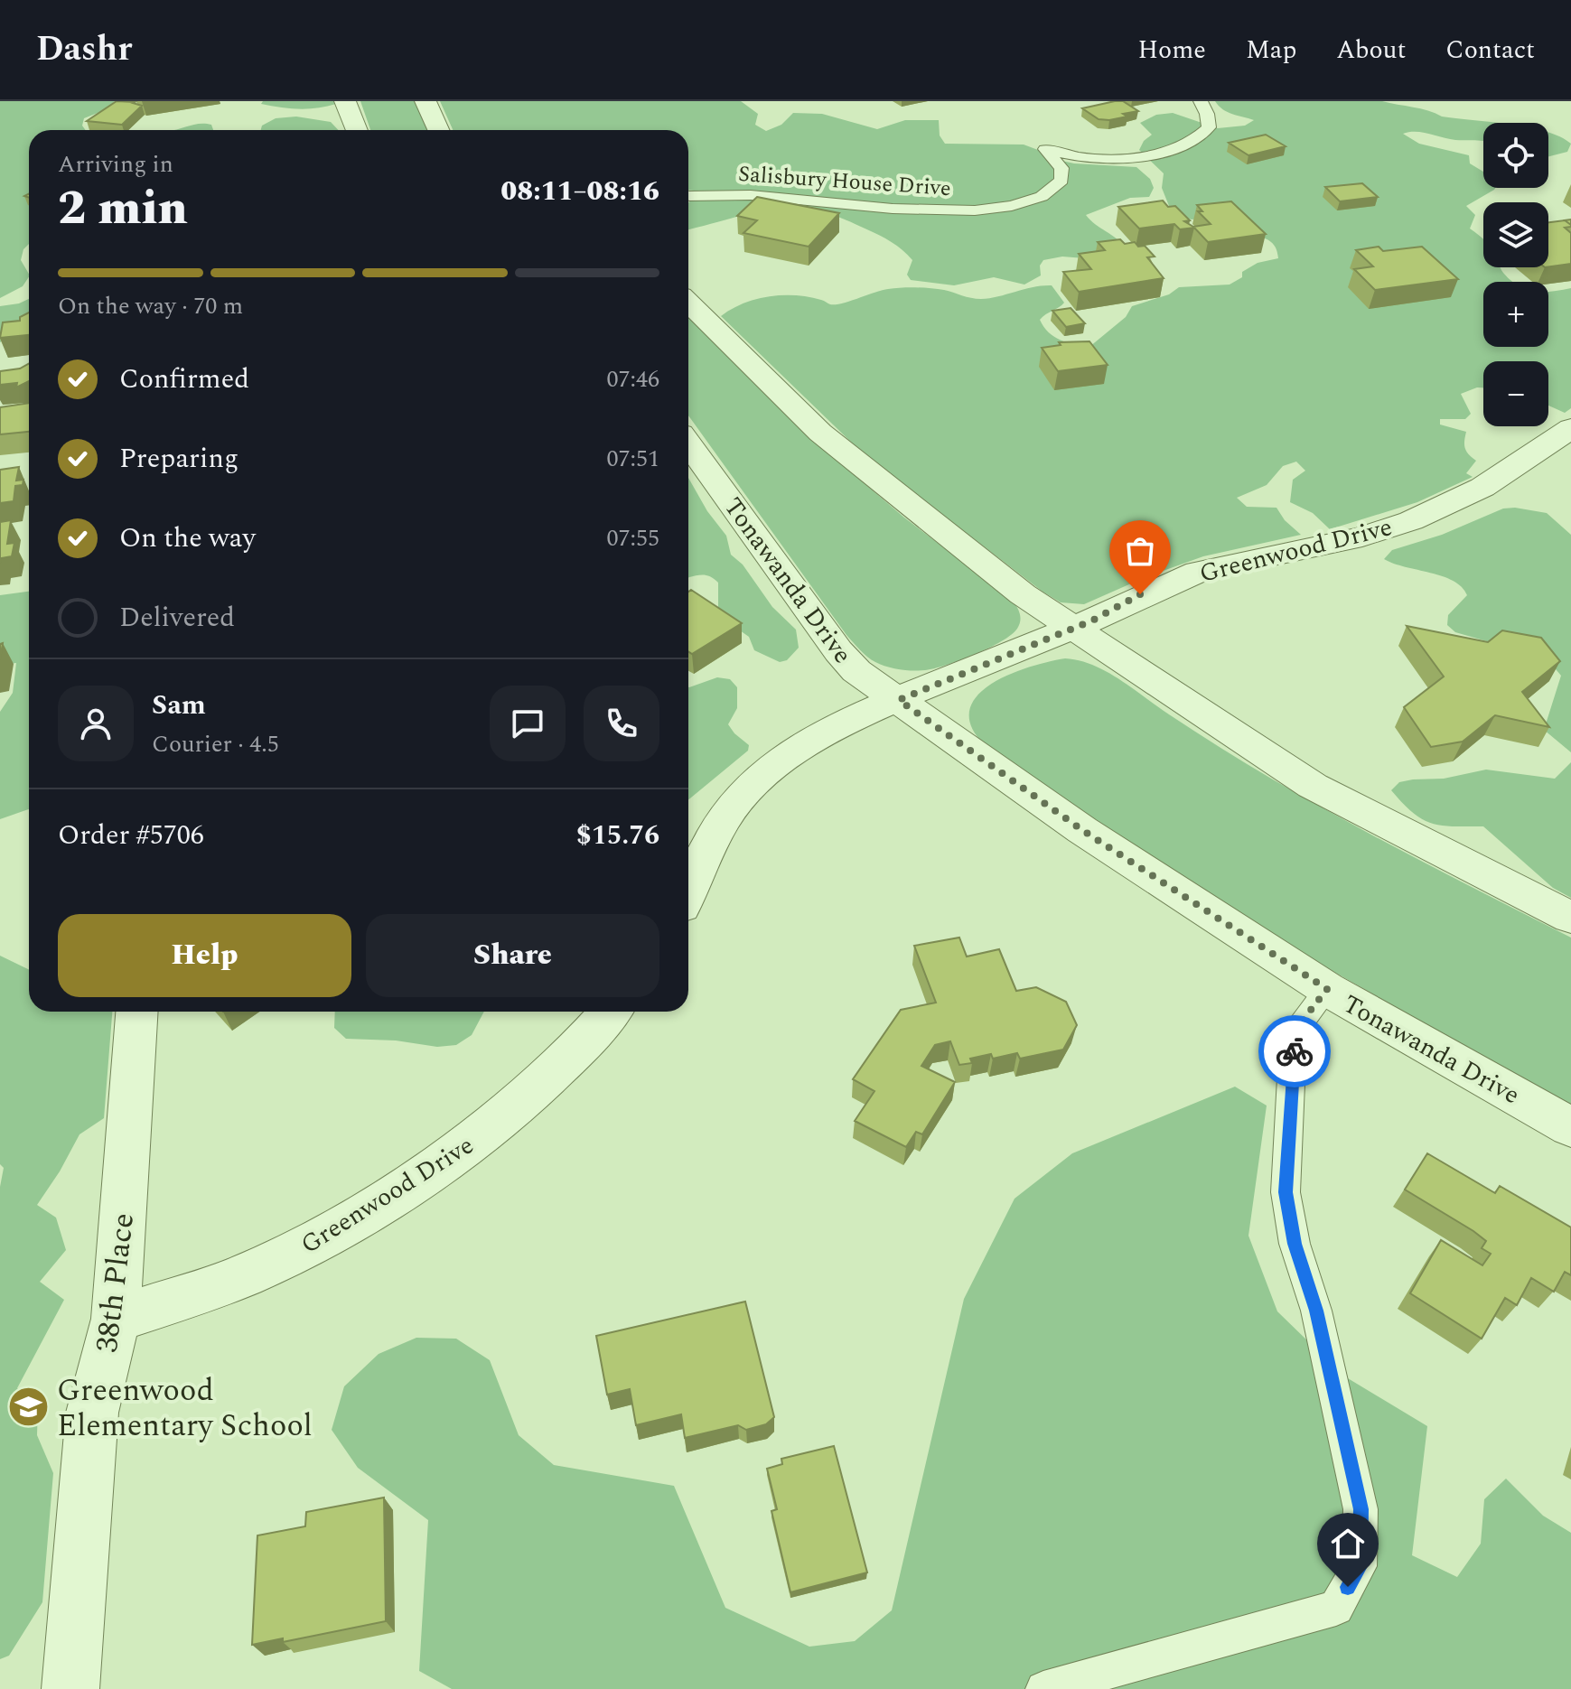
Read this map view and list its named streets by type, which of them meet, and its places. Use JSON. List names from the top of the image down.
{
  "streets": {
    "street": ["Greenwood Drive", "Tonawanda Drive", "38th Place"],
    "lane": ["Salisbury House Drive"]
  },
  "crossings": [
    ["Greenwood Drive", "Tonawanda Drive"],
    ["Greenwood Drive", "38th Place"]
  ],
  "places": {
    "school or university": ["Greenwood Elementary School"]
  },
  "page": {
    "header": "Dashr",
    "nav": [
      "Home",
      "Map",
      "About",
      "Contact"
    ],
    "map_buttons": ["+", "−"],
    "heading": ["2 min", "Arriving in", "08:11–08:16"],
    "panel": [
      "Sam",
      "Courier · 4.5",
      "Order #5706",
      "$15.76"
    ],
    "bar": "On the way · 70 m",
    "list": [
      ["Confirmed", "07:46"],
      ["Preparing", "07:51"],
      ["On the way", "07:55"],
      "Delivered"
    ],
    "buttons": ["Help", "Share"]
  }
}
